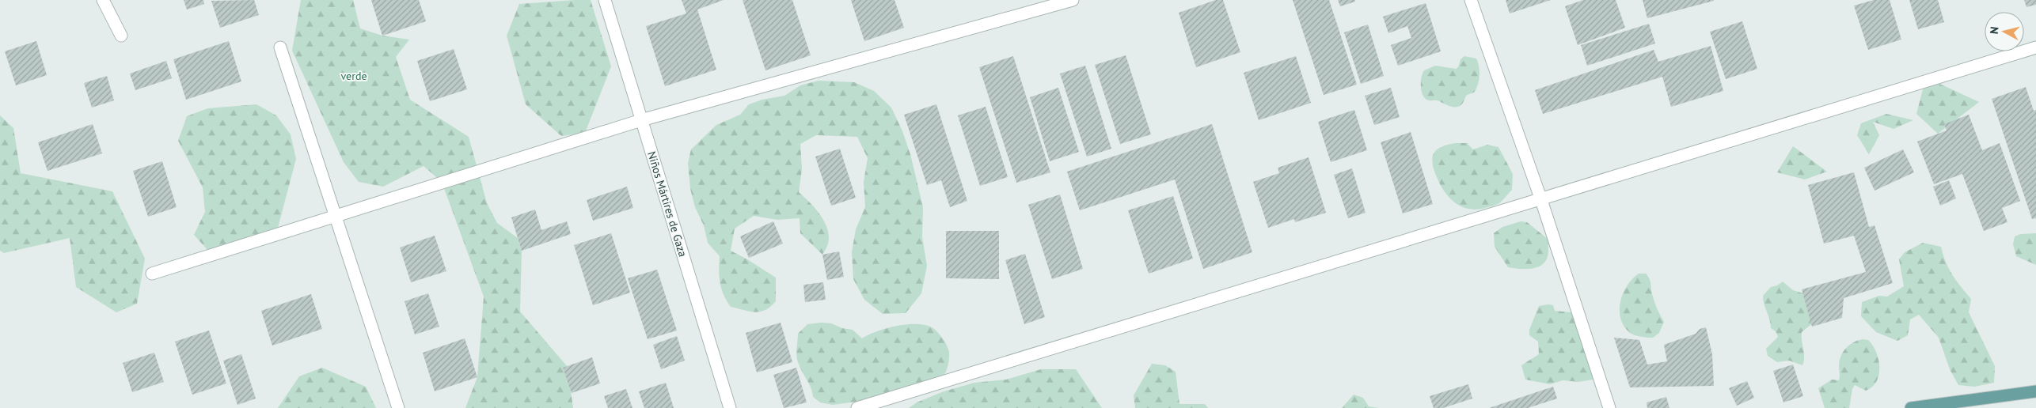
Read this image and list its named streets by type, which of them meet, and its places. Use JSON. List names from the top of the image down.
{
  "streets": {
    "street": ["Niños Mártires de Gaza"]
  },
  "parks": ["verde"],
  "north": "left"
}
